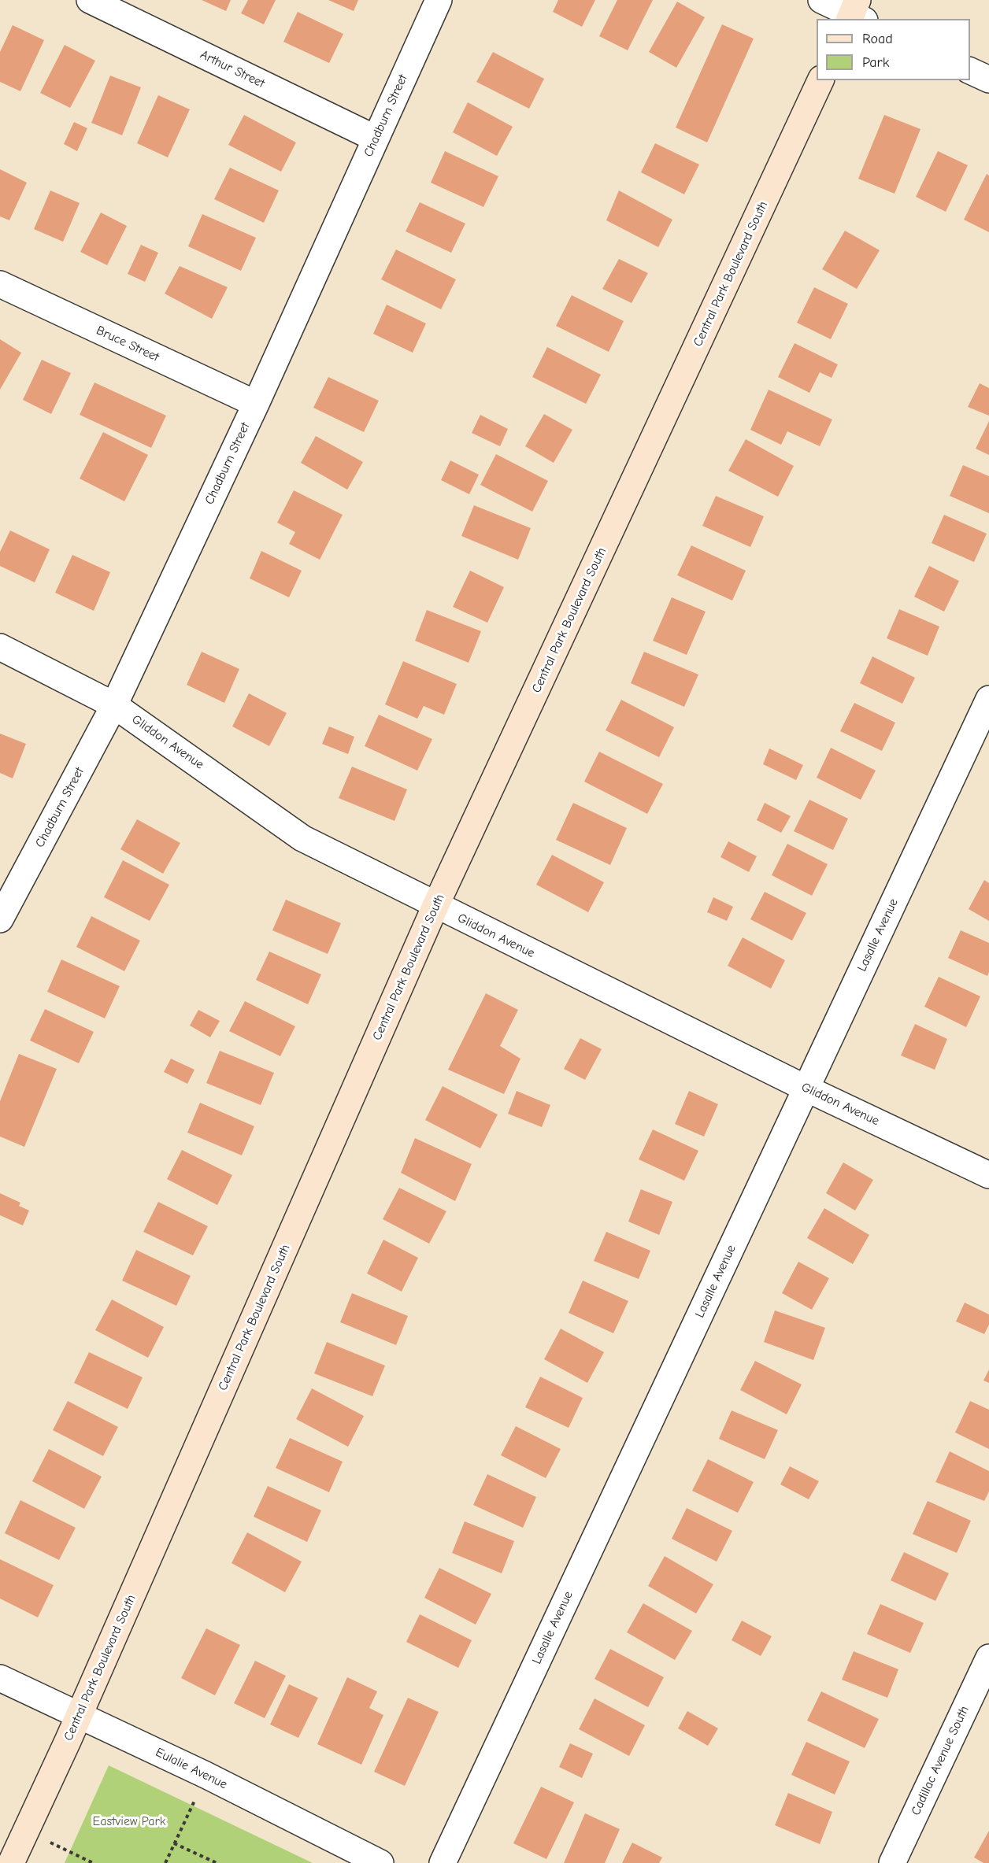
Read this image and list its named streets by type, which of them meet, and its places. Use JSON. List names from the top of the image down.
{
  "streets": {
    "street": [
      "Arthur Street",
      "Chadburn Street",
      "Central Park Boulevard South",
      "Bruce Street",
      "Gliddon Avenue",
      "Lasalle Avenue",
      "Cadillac Avenue South",
      "Eulalie Avenue"
    ]
  },
  "crossings": [
    ["Arthur Street", "Chadburn Street"],
    ["Chadburn Street", "Bruce Street"],
    ["Chadburn Street", "Gliddon Avenue"],
    ["Central Park Boulevard South", "Gliddon Avenue"],
    ["Central Park Boulevard South", "Eulalie Avenue"],
    ["Gliddon Avenue", "Lasalle Avenue"]
  ],
  "parks": ["Eastview Park"],
  "legend": ["Road", "Park"]
}
